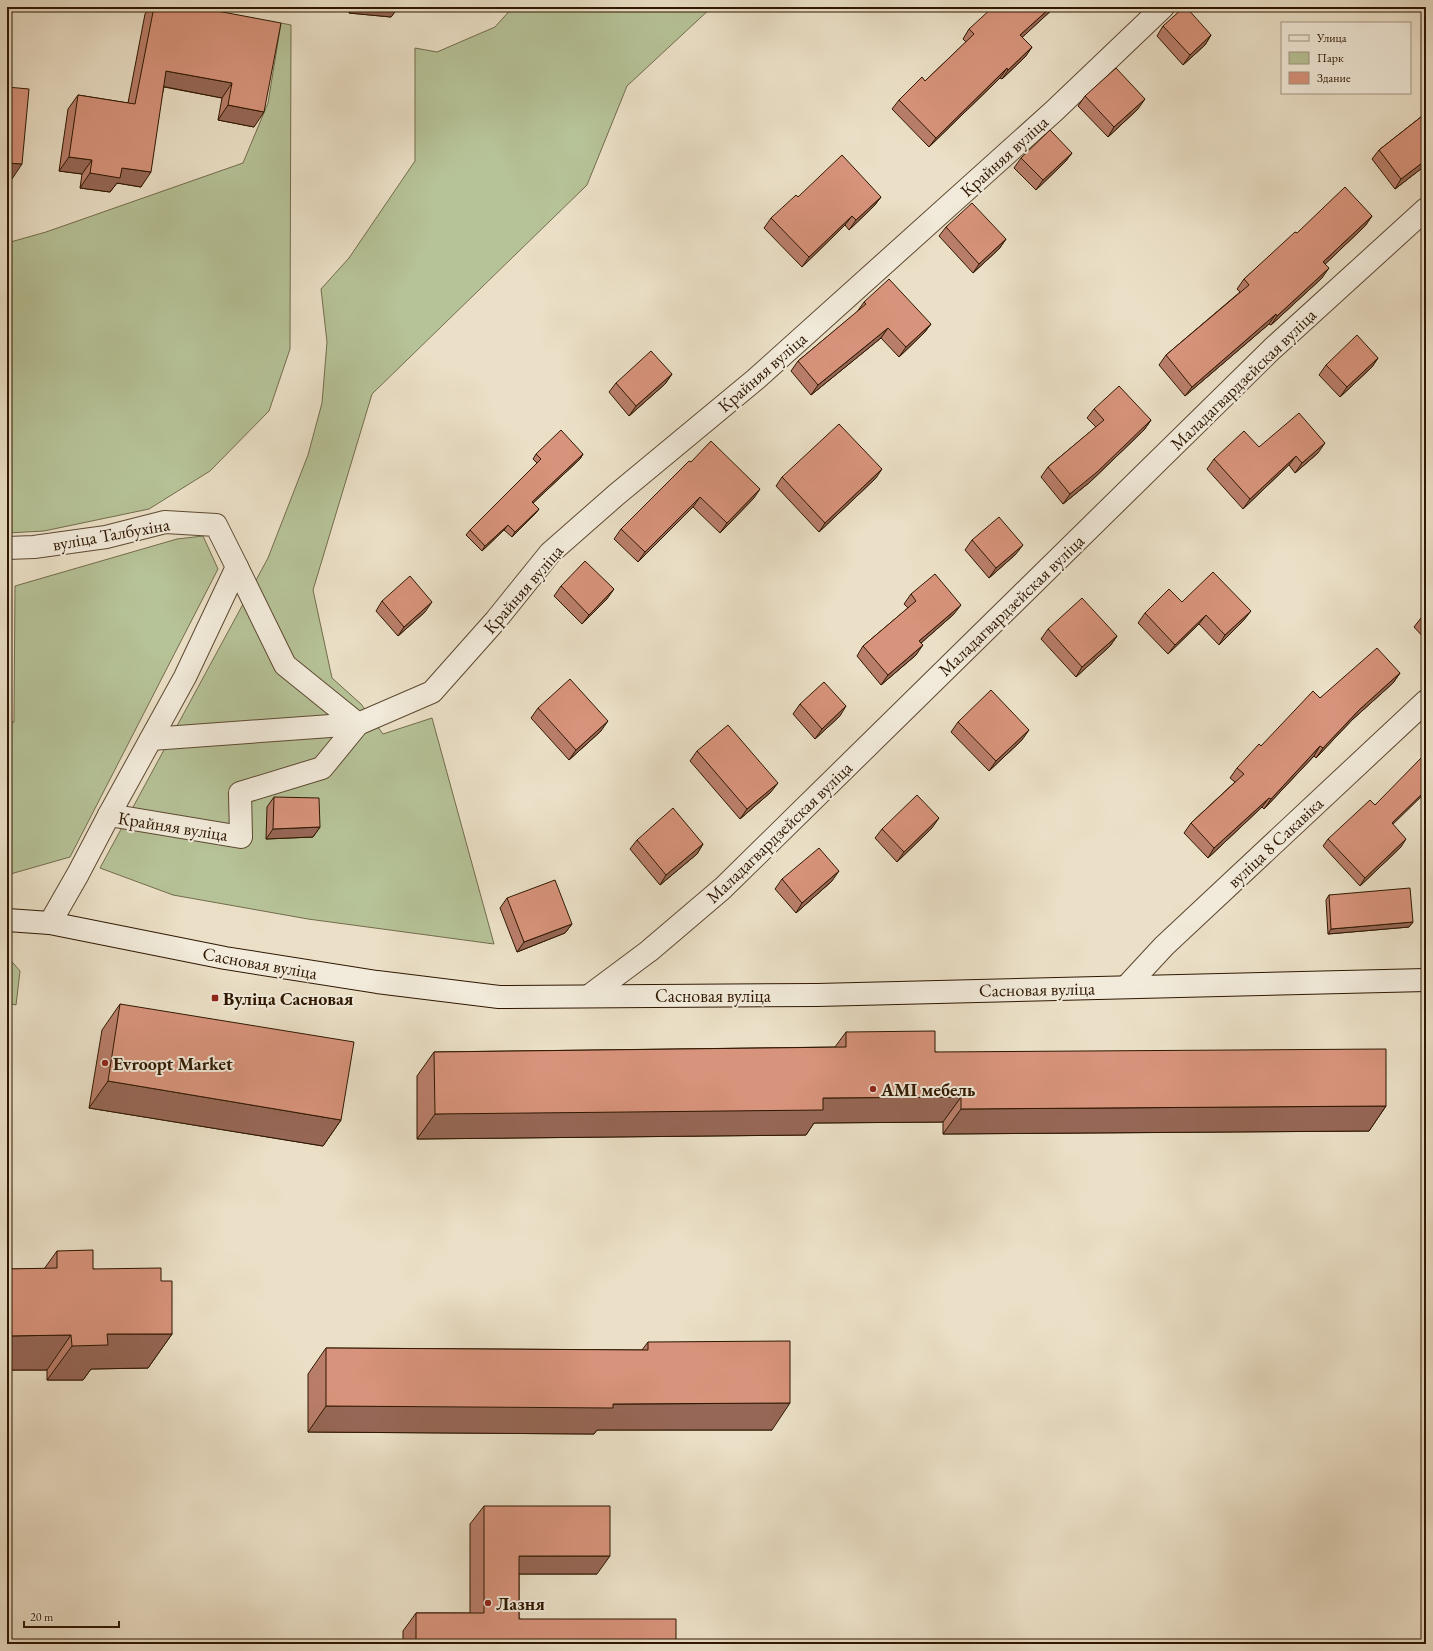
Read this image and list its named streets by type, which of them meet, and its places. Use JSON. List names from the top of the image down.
{
  "streets": {
    "street": [
      "Крайняя вуліца",
      "Маладагвардзейская вуліца",
      "вуліца Талбухіна",
      "вуліца 8 Сакавіка",
      "Сасновая вуліца"
    ]
  },
  "crossings": [
    ["Маладагвардзейская вуліца", "Сасновая вуліца"],
    ["вуліца 8 Сакавіка", "Сасновая вуліца"]
  ],
  "places": {
    "transit": ["Вуліца Сасновая"],
    "other": ["Evroopt Market", "AMI мебель", "Лазня"]
  },
  "legend": ["Улица", "Парк", "Здание"],
  "scale_bar": "20 m"
}
